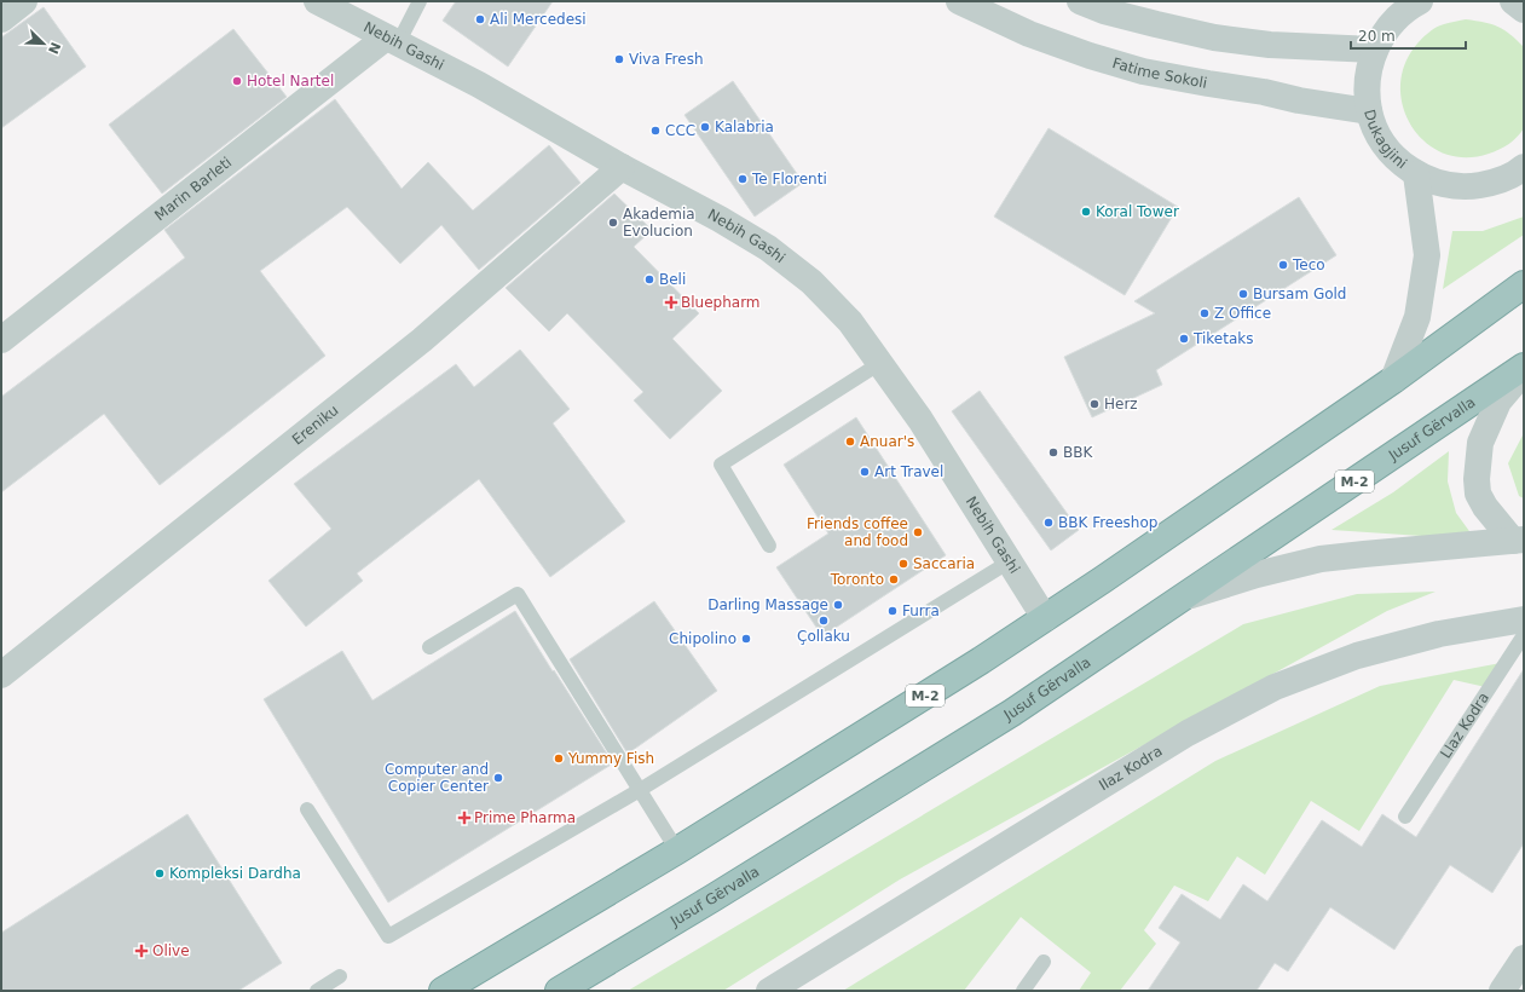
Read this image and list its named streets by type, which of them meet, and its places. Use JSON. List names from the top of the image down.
{
  "streets": {
    "highway": ["Jusuf Gërvalla", "M-2"],
    "street": [
      "Nebih Gashi",
      "Fatime Sokoli",
      "Dukagjini",
      "Marin Barleti",
      "Ereniku",
      "Ilaz Kodra"
    ],
    "lane": ["Llaz Kodra"]
  },
  "crossings": [
    ["Nebih Gashi", "Marin Barleti"],
    ["Nebih Gashi", "Ereniku"],
    ["Nebih Gashi", "M-2"],
    ["Fatime Sokoli", "Dukagjini"]
  ],
  "places": {
    "other": [
      "Ali Mercedesi",
      "Viva Fresh",
      "Hotel Nartel",
      "Kalabria",
      "CCC",
      "Te Florenti",
      "Koral Tower",
      "Akademia Evolucion",
      "Teco",
      "Beli",
      "Bursam Gold",
      "Z Office",
      "Tiketaks",
      "Herz",
      "Anuar's",
      "BBK",
      "Art Travel",
      "BBK Freeshop",
      "Friends coffee and food",
      "Saccaria",
      "Toronto",
      "Darling Massage",
      "Furra",
      "Çollaku",
      "Chipolino",
      "Yummy Fish",
      "Computer and Copier Center",
      "Kompleksi Dardha"
    ],
    "health": ["Bluepharm", "Prime Pharma", "Olive"]
  },
  "scale_bar": "20 m",
  "north": "bottom right"
}
